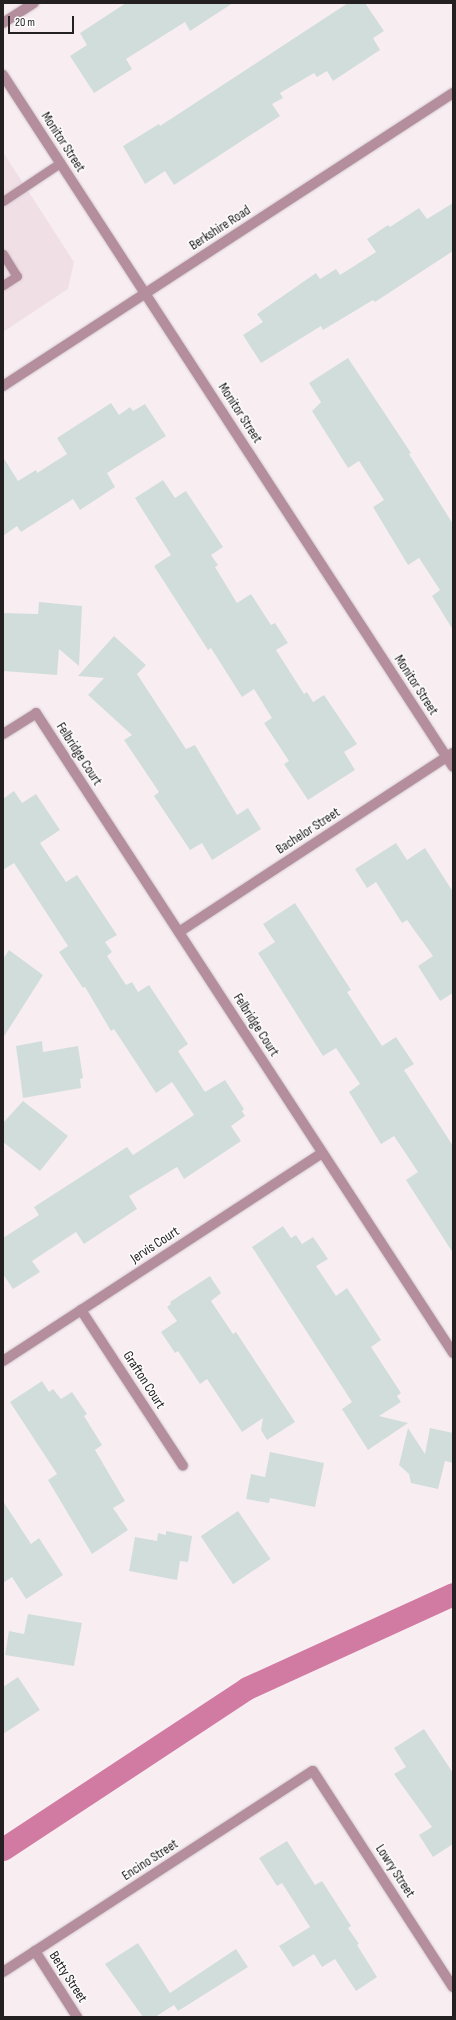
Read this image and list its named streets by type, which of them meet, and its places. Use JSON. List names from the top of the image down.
{
  "streets": {
    "street": [
      "Monitor Street",
      "Berkshire Road",
      "Felbridge Court",
      "Bachelor Street",
      "Jervis Court",
      "Grafton Court",
      "Encino Street",
      "Lowry Street",
      "Betty Street"
    ]
  },
  "crossings": [
    ["Monitor Street", "Berkshire Road"],
    ["Monitor Street", "Bachelor Street"],
    ["Felbridge Court", "Bachelor Street"],
    ["Felbridge Court", "Jervis Court"],
    ["Jervis Court", "Grafton Court"],
    ["Encino Street", "Lowry Street"],
    ["Encino Street", "Betty Street"]
  ],
  "scale_bar": "20 m"
}
